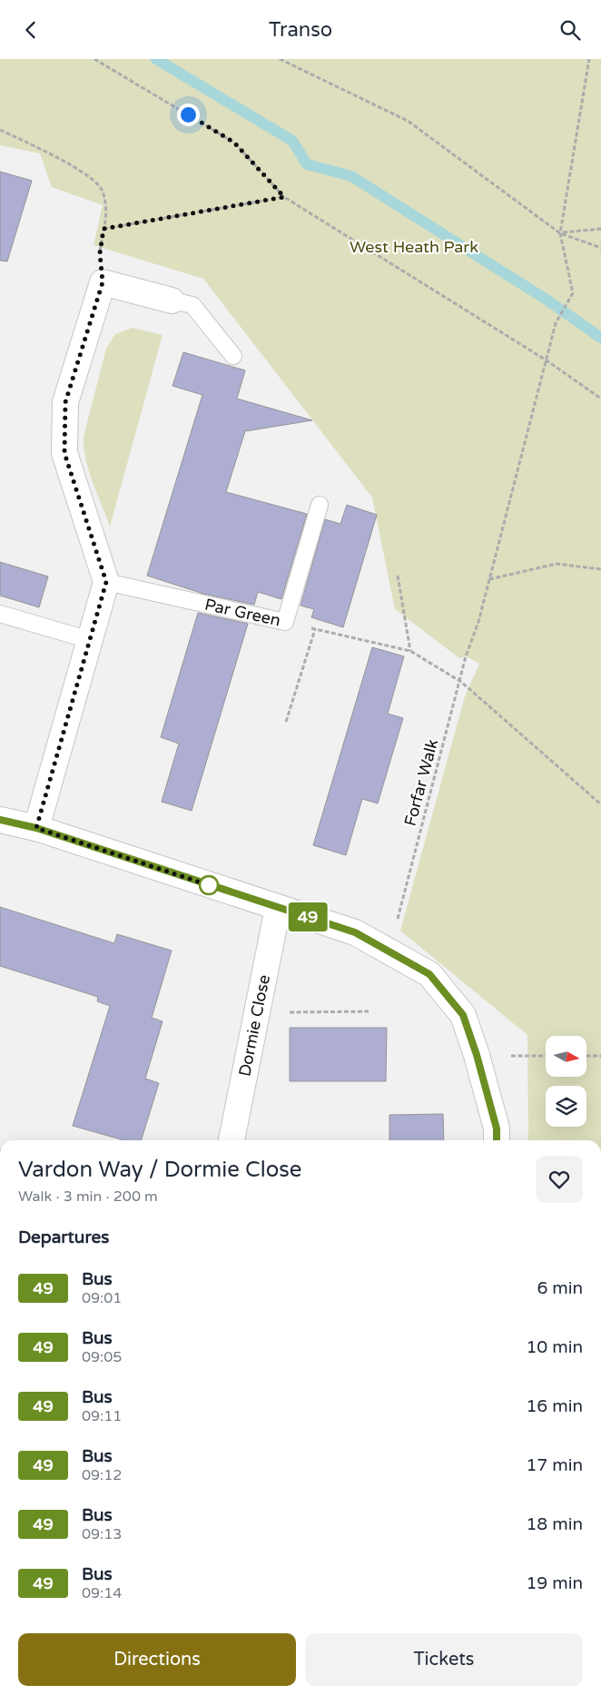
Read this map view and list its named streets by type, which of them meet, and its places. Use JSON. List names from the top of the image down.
{
  "streets": {
    "street": ["Dormie Close"],
    "lane": ["Par Green"],
    "path": ["Forfar Walk"]
  },
  "parks": ["West Heath Park"],
  "lines": ["bus line 49"],
  "north": "right",
  "page": {
    "header": "Transo",
    "on_map": "49",
    "heading": [
      ["Vardon Way / Dormie Close", "Walk · 3 min · 200 m"],
      "Departures"
    ],
    "list": [
      {
        "mark": "49",
        "name": "Bus",
        "note": "09:01",
        "value": "6 min"
      },
      {
        "mark": "49",
        "name": "Bus",
        "note": "09:05",
        "value": "10 min"
      },
      {
        "mark": "49",
        "name": "Bus",
        "note": "09:11",
        "value": "16 min"
      },
      {
        "mark": "49",
        "name": "Bus",
        "note": "09:12",
        "value": "17 min"
      },
      {
        "mark": "49",
        "name": "Bus",
        "note": "09:13",
        "value": "18 min"
      },
      {
        "mark": "49",
        "name": "Bus",
        "note": "09:14",
        "value": "19 min"
      }
    ],
    "buttons": ["Directions", "Tickets"]
  }
}
